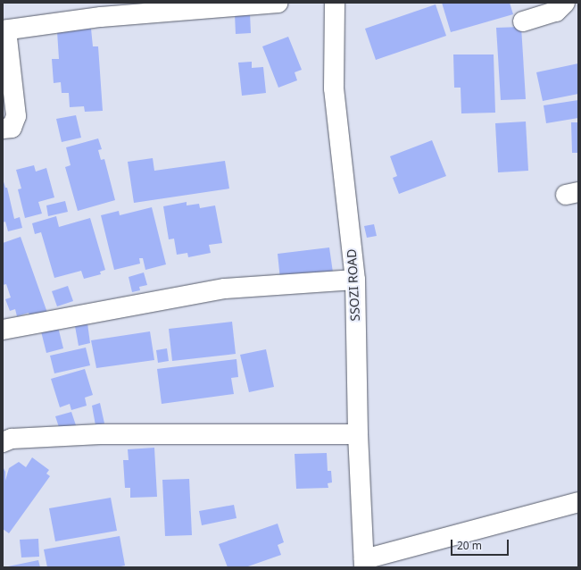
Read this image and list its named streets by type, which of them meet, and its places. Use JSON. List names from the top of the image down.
{
  "streets": {
    "street": ["SSOZI ROAD"]
  },
  "scale_bar": "20 m"
}
